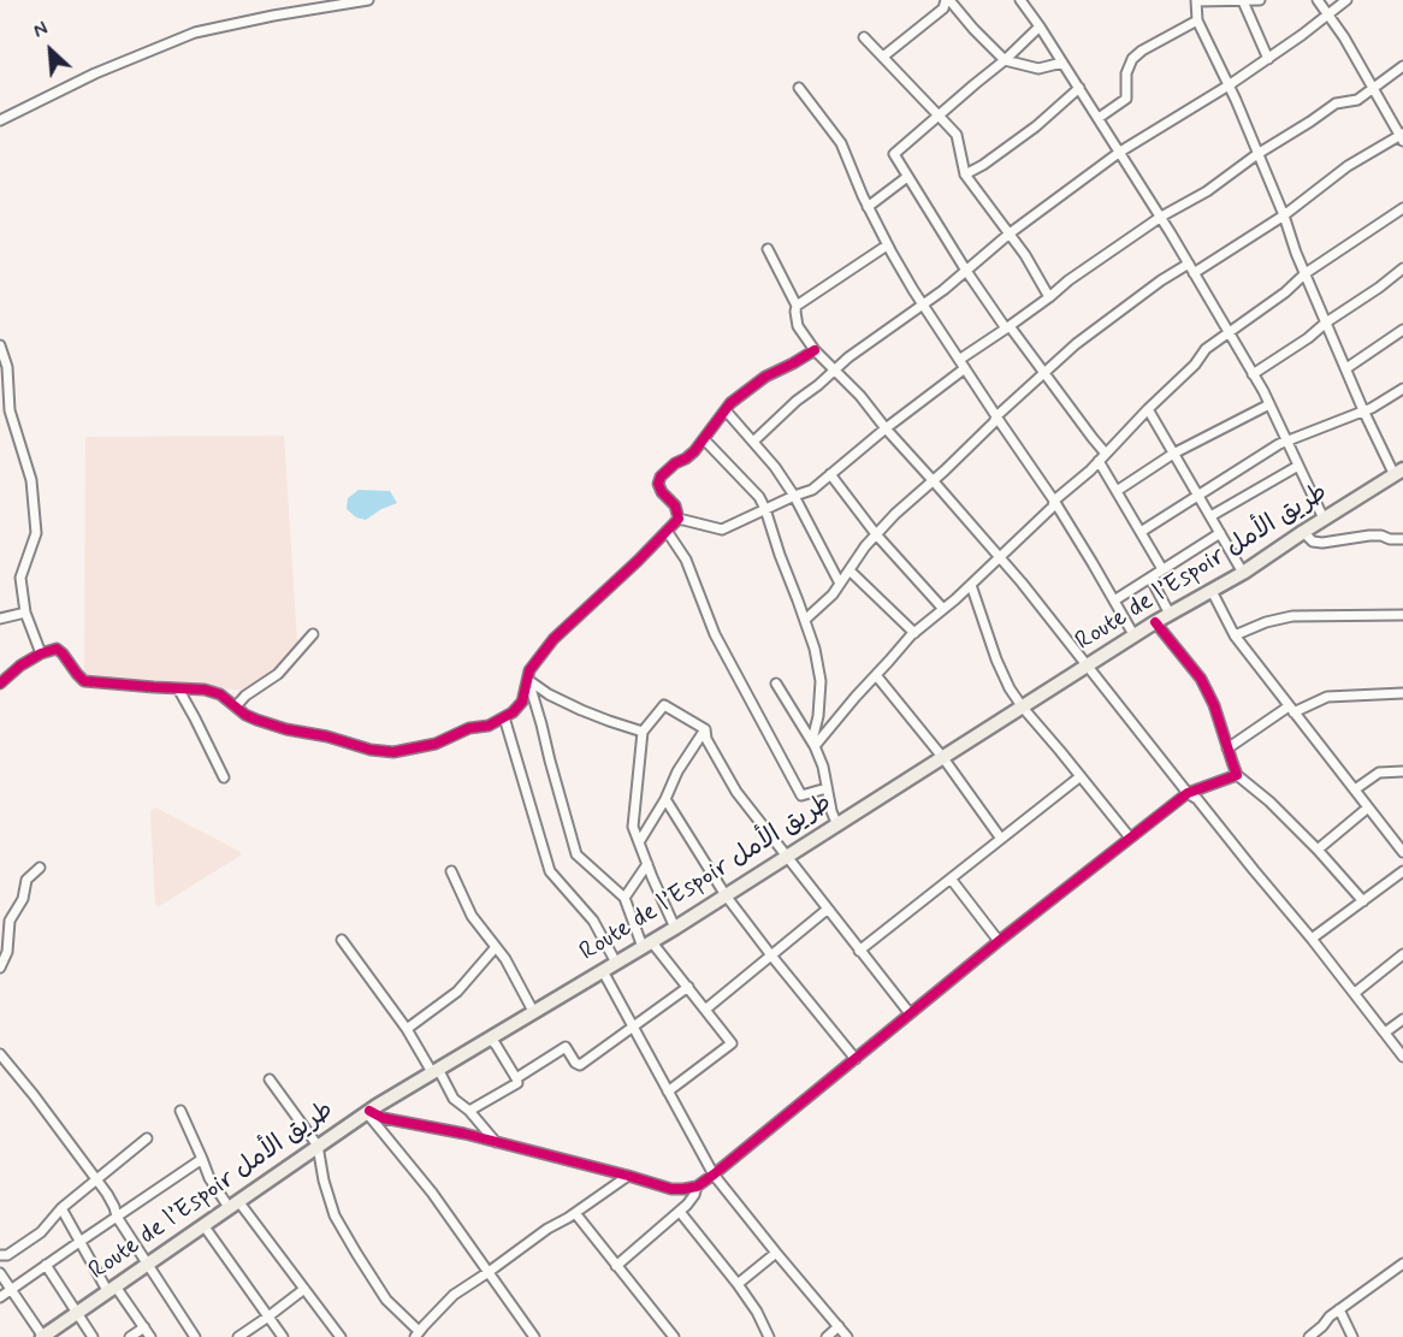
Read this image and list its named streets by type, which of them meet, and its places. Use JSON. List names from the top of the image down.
{
  "streets": {
    "highway": ["Route de l’Espoir طريق الأمل"]
  },
  "north": "top left"
}
